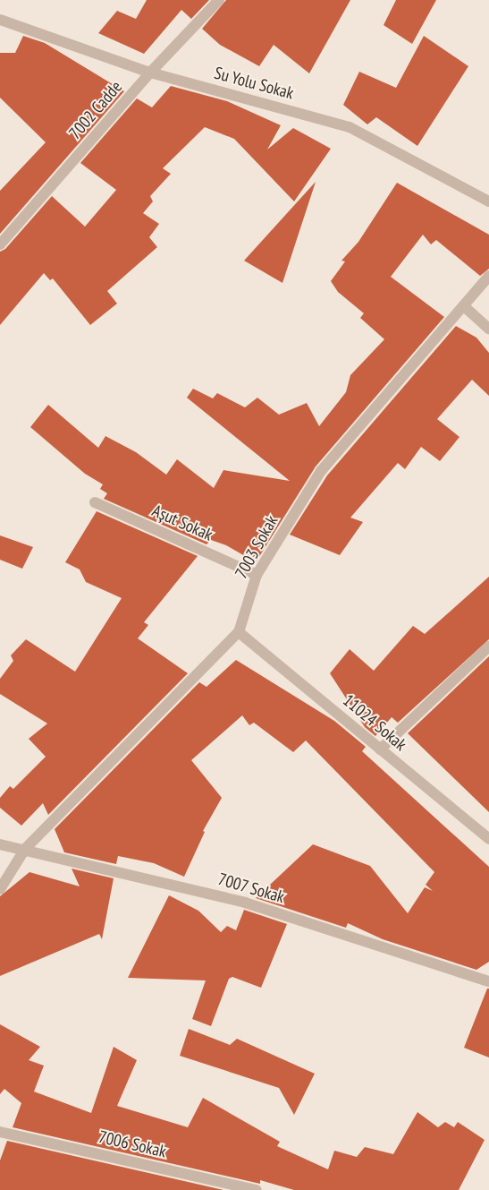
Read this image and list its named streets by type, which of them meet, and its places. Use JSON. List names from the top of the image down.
{
  "streets": {
    "street": [
      "Su Yolu Sokak",
      "7002 Cadde",
      "Aşut Sokak",
      "7003 Sokak",
      "11024 Sokak",
      "7007 Sokak",
      "7006 Sokak"
    ]
  },
  "crossings": [
    ["Su Yolu Sokak", "7002 Cadde"],
    ["Aşut Sokak", "7003 Sokak"],
    ["7003 Sokak", "11024 Sokak"],
    ["7003 Sokak", "7007 Sokak"]
  ]
}
